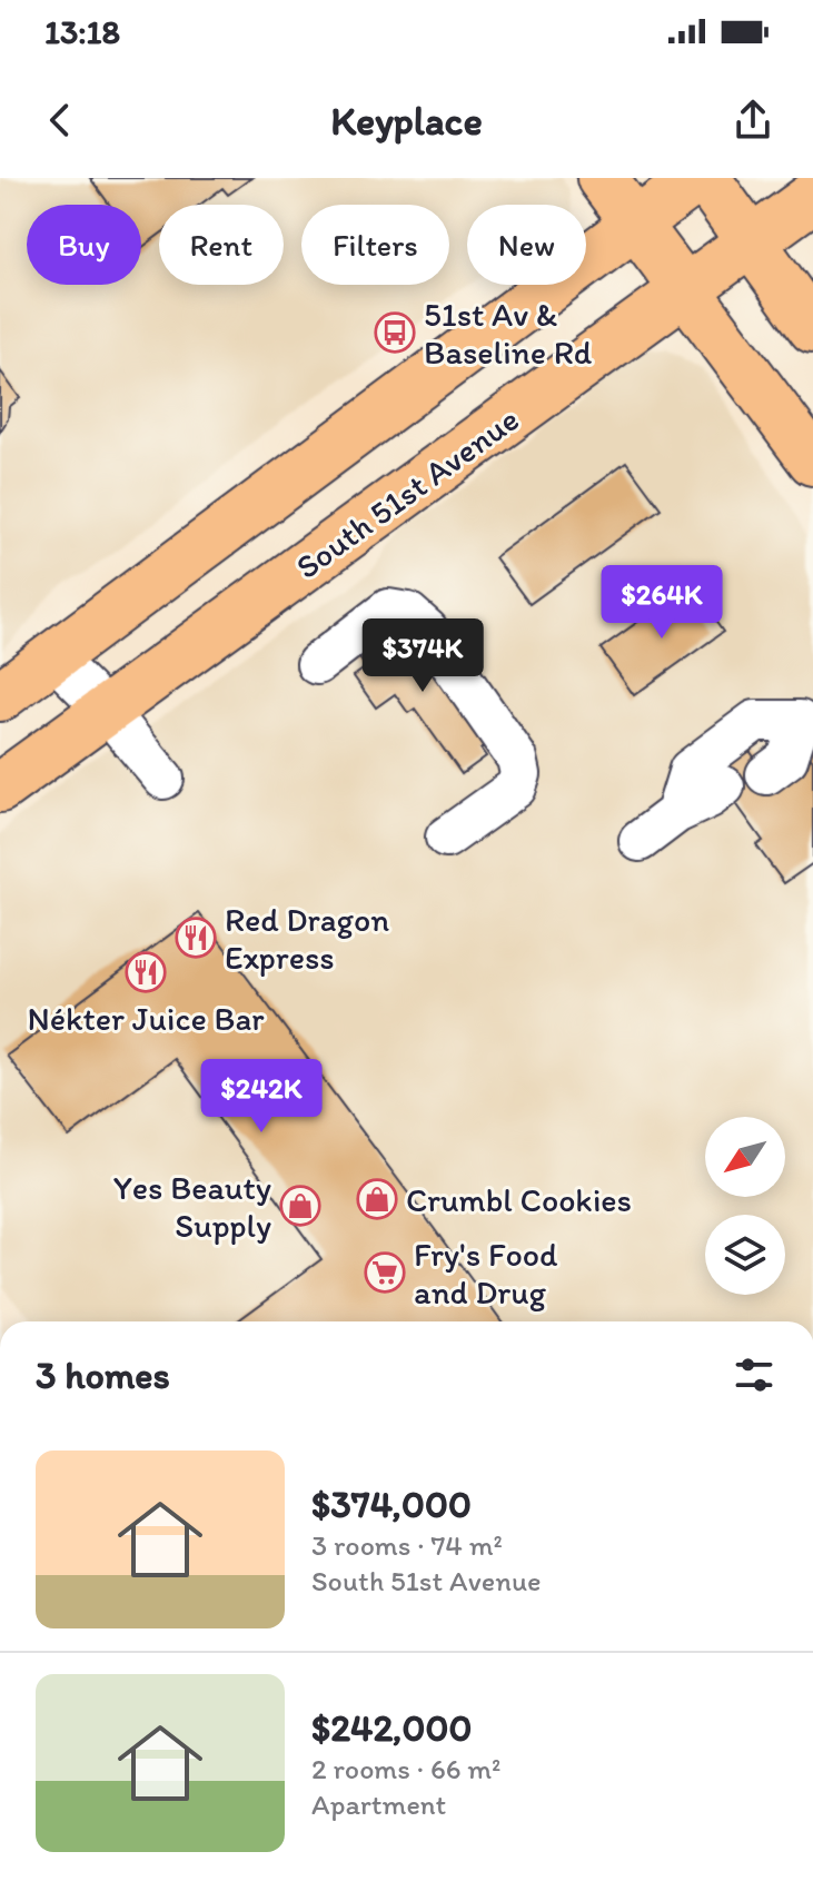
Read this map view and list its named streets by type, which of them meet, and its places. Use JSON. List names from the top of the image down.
{
  "streets": {
    "main road": ["South 51st Avenue"]
  },
  "places": {
    "bus stop": ["51st Av & Baseline Rd"],
    "restaurant": ["Red Dragon Express", "Nékter Juice Bar"],
    "shop": ["Crumbl Cookies", "Yes Beauty Supply"],
    "supermarket": ["Fry's Food and Drug"]
  },
  "north": "bottom left",
  "page": {
    "status": "13:18",
    "header": "Keyplace",
    "chip": [
      "Buy",
      "Rent",
      "Filters",
      "New"
    ],
    "price": ["$264K", "$374K", "$242K"],
    "heading": "3 homes",
    "list": [
      {
        "name": "$374,000",
        "note": "3 rooms · 74 m² · South 51st Avenue"
      },
      {
        "name": "$242,000",
        "note": "2 rooms · 66 m² · Apartment"
      }
    ]
  }
}
